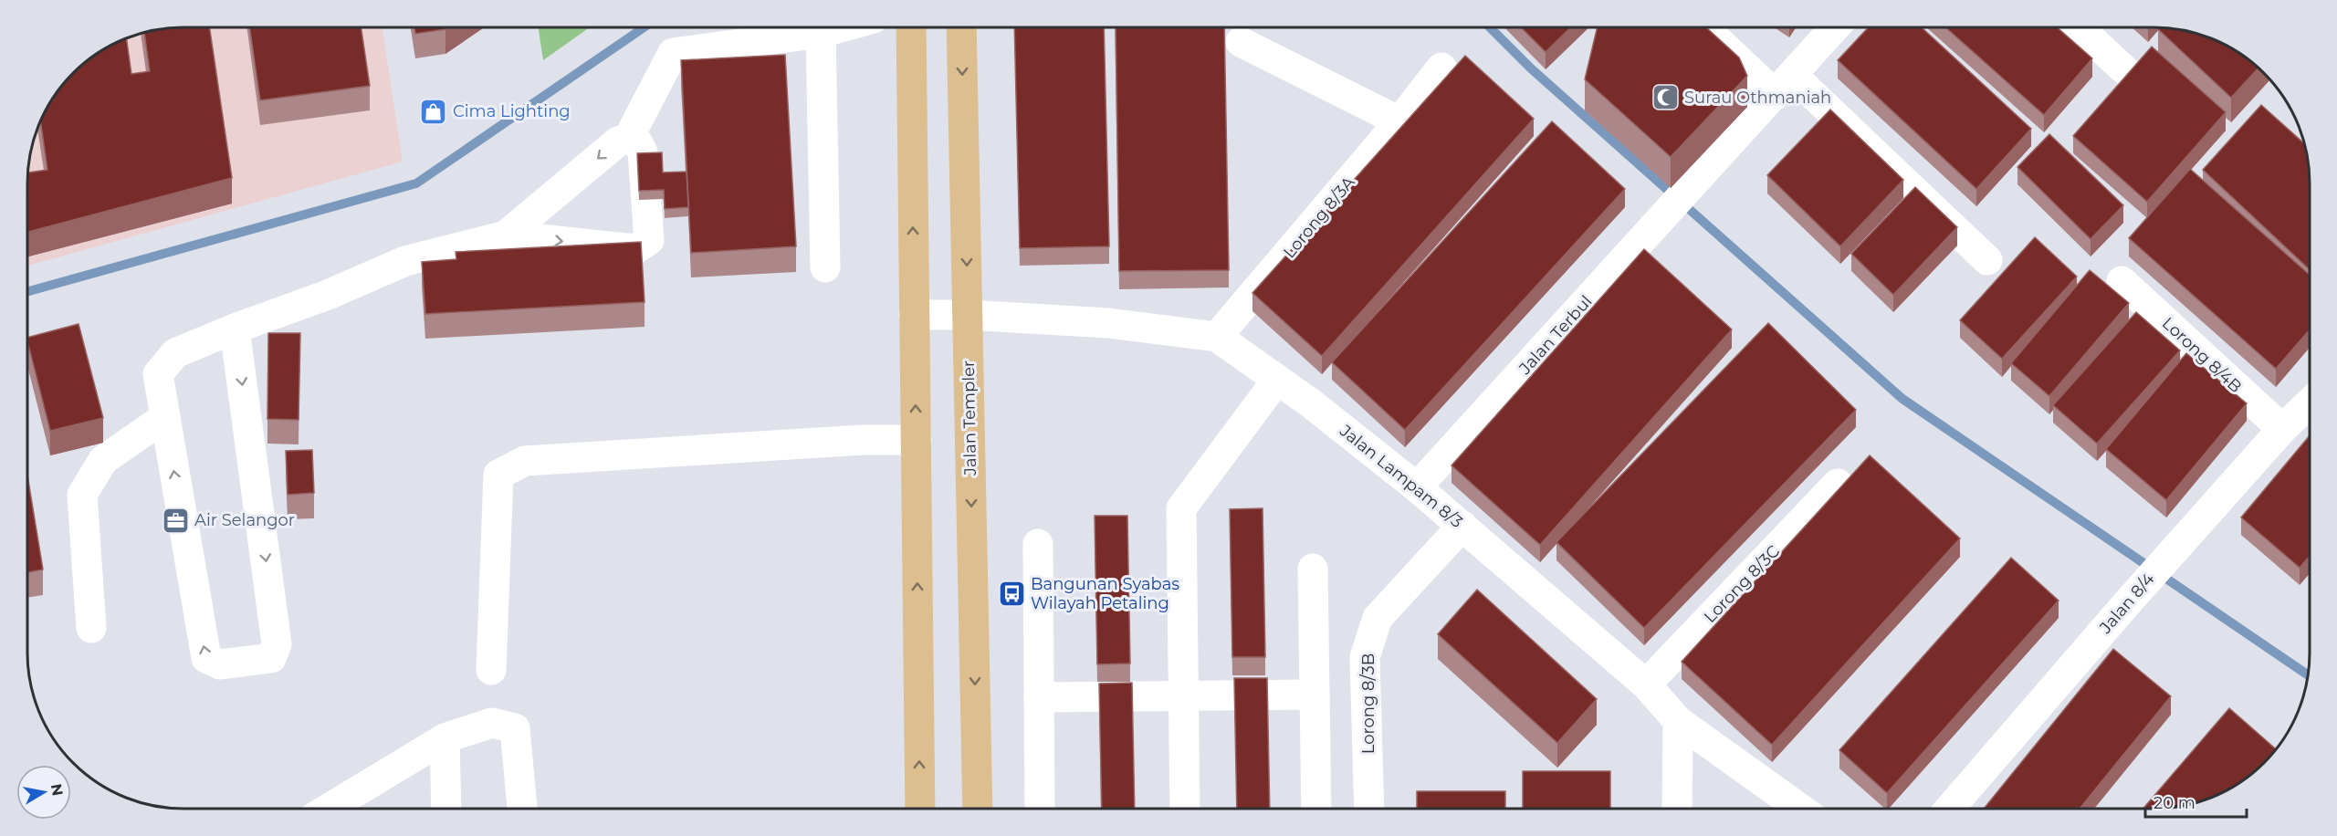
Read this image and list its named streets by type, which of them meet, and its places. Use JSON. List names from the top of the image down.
{
  "streets": {
    "main road": ["Jalan Templer"],
    "street": [
      "Lorong 8/3A",
      "Jalan Terbul",
      "Lorong 8/4B",
      "Jalan Lampam 8/3",
      "Lorong 8/3C",
      "Jalan 8/4",
      "Lorong 8/3B"
    ]
  },
  "crossings": [
    ["Lorong 8/3A", "Jalan Lampam 8/3"],
    ["Jalan Terbul", "Jalan Lampam 8/3"],
    ["Lorong 8/4B", "Jalan 8/4"],
    ["Jalan Templer", "Jalan Lampam 8/3"],
    ["Jalan Lampam 8/3", "Lorong 8/3C"],
    ["Jalan Lampam 8/3", "Lorong 8/3B"]
  ],
  "places": {
    "mosque": ["Surau Othmaniah"],
    "shop": ["Cima Lighting"],
    "office": ["Air Selangor"],
    "bus stop": ["Bangunan Syabas Wilayah Petaling"]
  },
  "scale_bar": "20 m",
  "north": "right"
}
